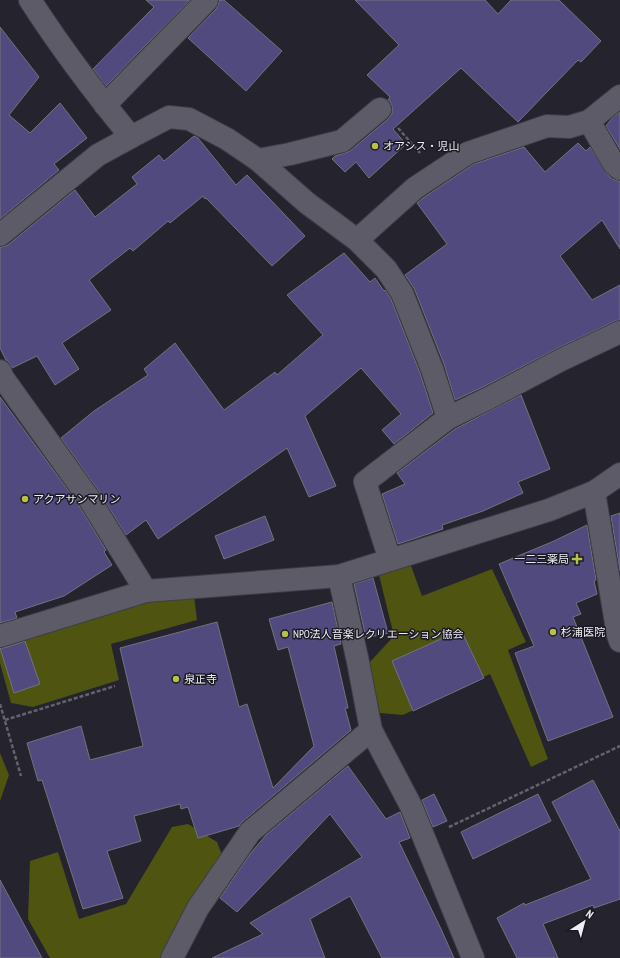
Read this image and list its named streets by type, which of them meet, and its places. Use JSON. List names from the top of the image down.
{
  "places": {
    "other": [
      "オアシス・児山",
      "アクアサンマリン",
      "杉浦医院",
      "NPO法人音楽レクリエーション協会",
      "泉正寺"
    ],
    "health": ["一二三薬局"]
  },
  "north": "top right"
}
